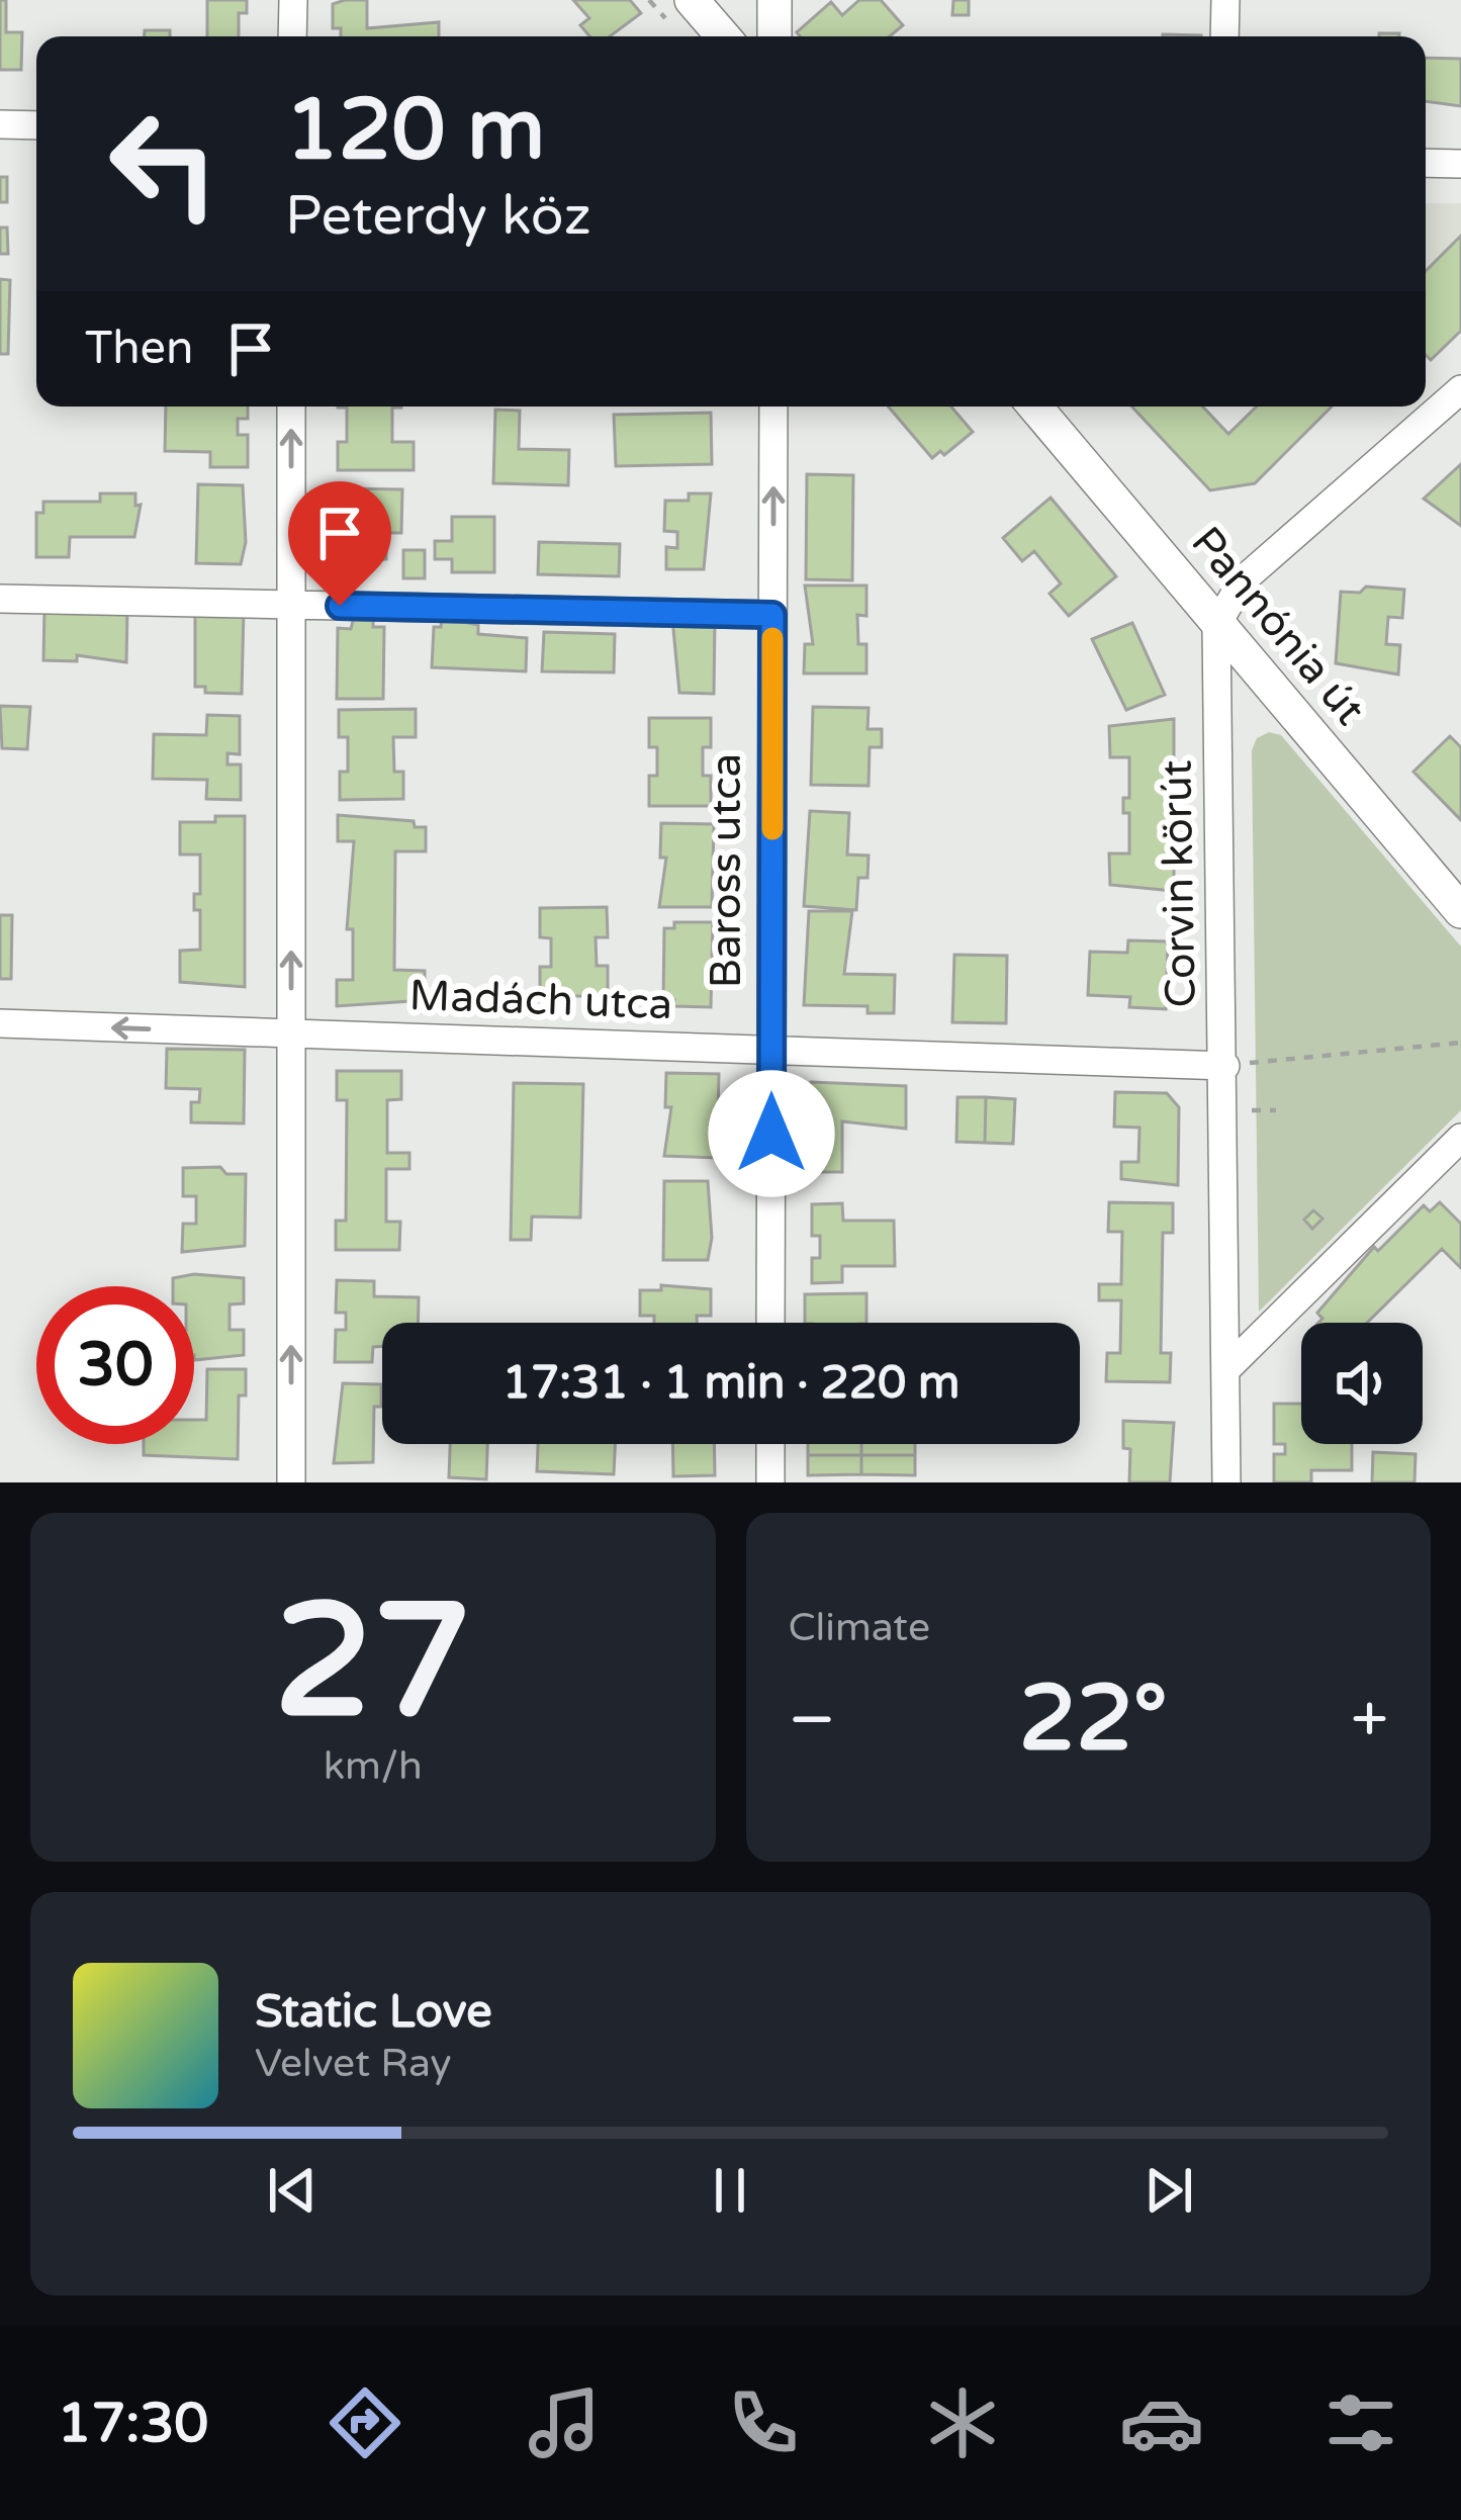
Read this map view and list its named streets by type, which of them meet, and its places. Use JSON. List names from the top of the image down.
{
  "streets": {
    "street": [
      "Pannónia út",
      "Baross utca",
      "Corvin körút",
      "Madách utca"
    ]
  },
  "crossings": [
    ["Pannónia út", "Corvin körút"],
    ["Baross utca", "Madách utca"],
    ["Corvin körút", "Madách utca"]
  ],
  "page": {
    "turn": ["120 m", "Peterdy köz"],
    "then": "Then",
    "limit": "30",
    "trip": "17:31 · 1 min · 220 m",
    "tile": [
      ["27", "km/h"],
      "Climate"
    ],
    "heat": ["−", "22°", "+"],
    "song": ["Static Love", "Velvet Ray"],
    "tabs": "17:30"
  }
}
